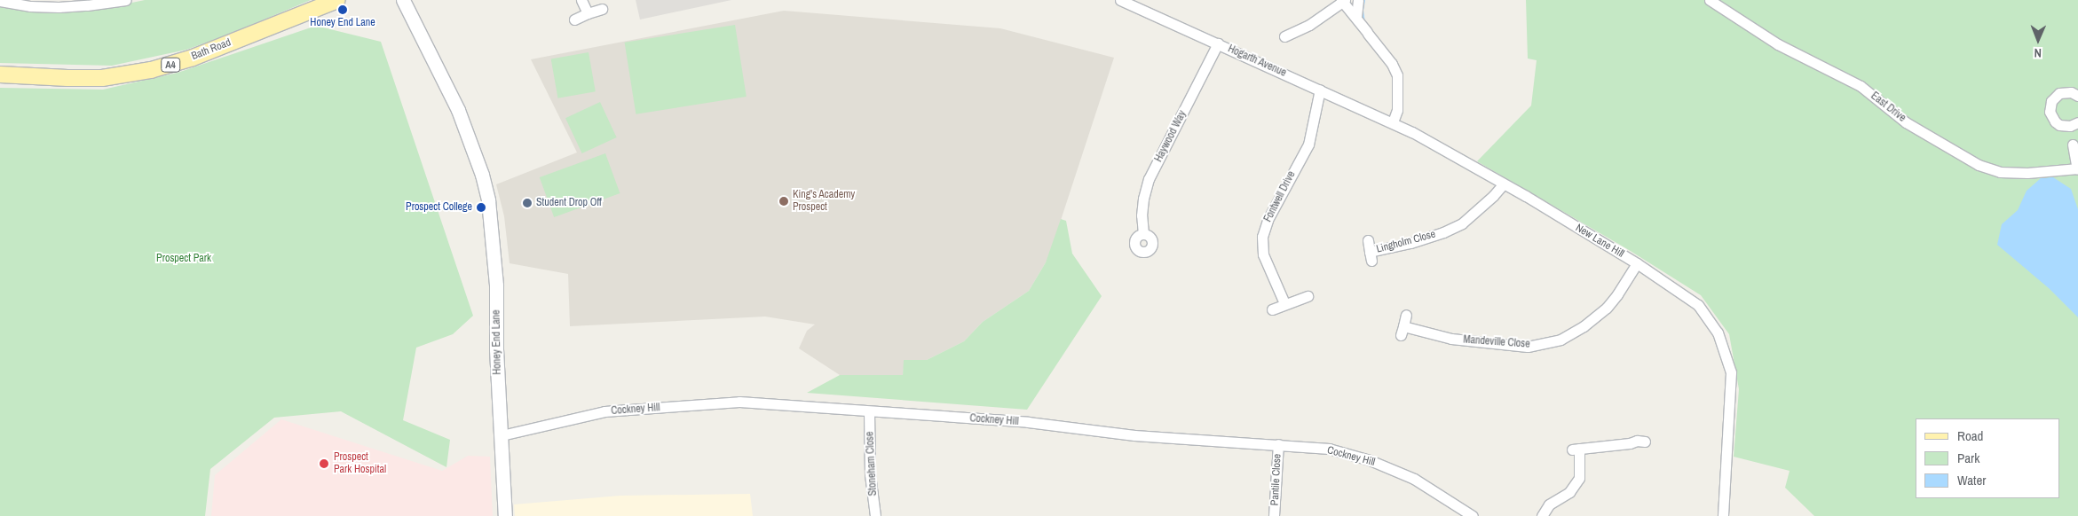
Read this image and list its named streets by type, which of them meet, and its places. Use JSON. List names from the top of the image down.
{
  "streets": {
    "main road": ["Bath Road", "A4"],
    "street": [
      "Hogarth Avenue",
      "East Drive",
      "Haywood Way",
      "Fontwell Drive",
      "New Lane Hill",
      "Lingholm Close",
      "Honey End Lane",
      "Mandeville Close",
      "Cockney Hill",
      "Stoneham Close",
      "Pantile Close"
    ]
  },
  "crossings": [
    ["Hogarth Avenue", "Haywood Way"],
    ["Hogarth Avenue", "Fontwell Drive"],
    ["Hogarth Avenue", "New Lane Hill"],
    ["New Lane Hill", "Lingholm Close"],
    ["New Lane Hill", "Mandeville Close"],
    ["Honey End Lane", "Cockney Hill"],
    ["Cockney Hill", "Stoneham Close"],
    ["Cockney Hill", "Pantile Close"]
  ],
  "parks": ["Prospect Park"],
  "places": [
    "Honey End Lane",
    "King's Academy Prospect",
    "Student Drop Off",
    "Prospect College",
    "Prospect Park Hospital"
  ],
  "legend": ["Road", "Park", "Water"],
  "north": "bottom"
}
